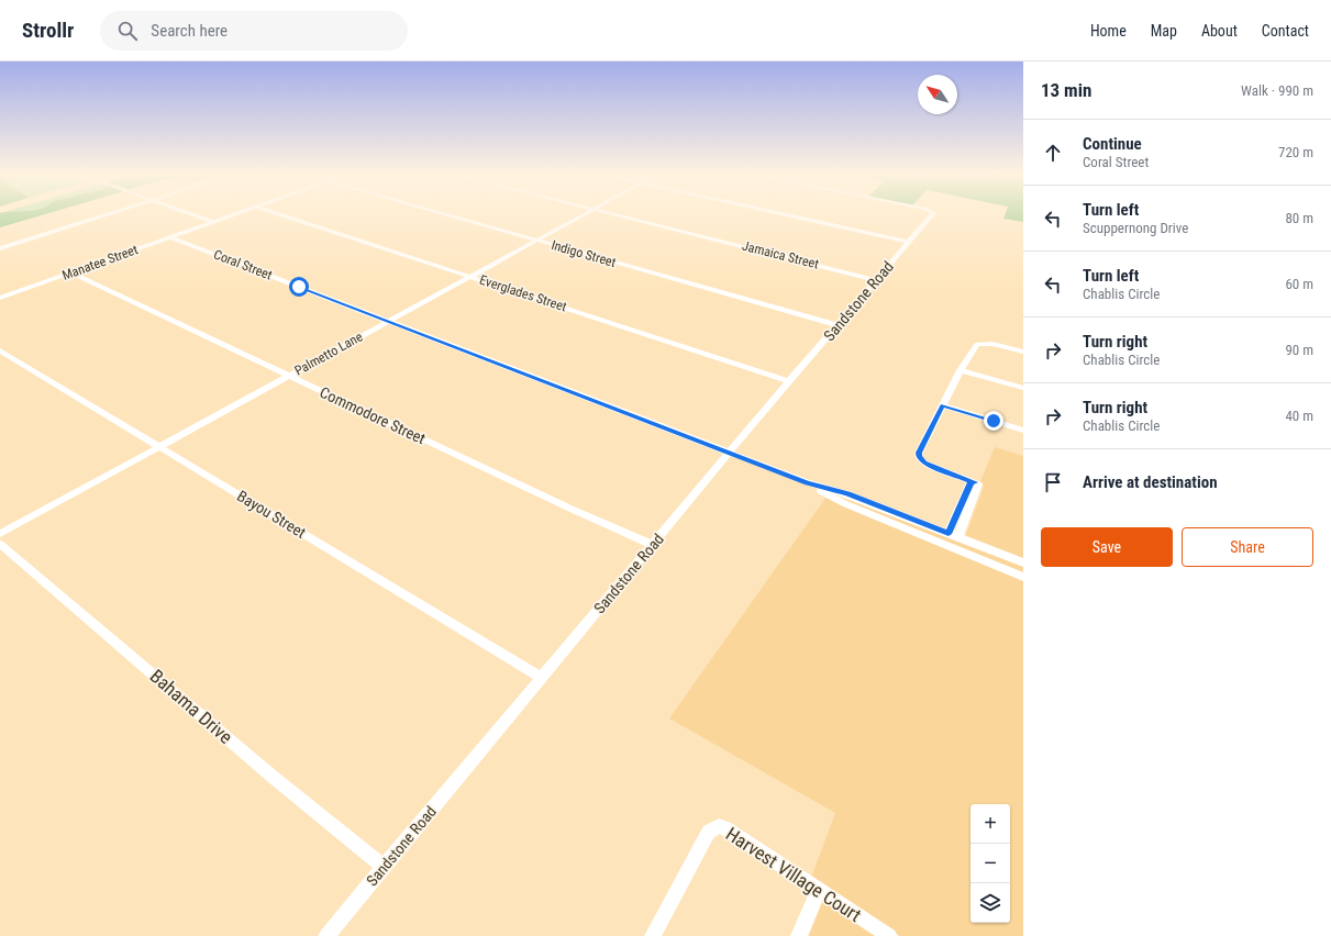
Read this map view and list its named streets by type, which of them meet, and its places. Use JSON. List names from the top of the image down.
{
  "streets": {
    "street": [
      "Indigo Street",
      "Jamaica Street",
      "Manatee Street",
      "Coral Street",
      "Everglades Street",
      "Sandstone Road",
      "Palmetto Lane",
      "Commodore Street",
      "Bayou Street",
      "Bahama Drive",
      "Harvest Village Court"
    ]
  },
  "crossings": [
    ["Indigo Street", "Sandstone Road"],
    ["Indigo Street", "Palmetto Lane"],
    ["Jamaica Street", "Sandstone Road"],
    ["Manatee Street", "Coral Street"],
    ["Manatee Street", "Commodore Street"],
    ["Coral Street", "Sandstone Road"],
    ["Coral Street", "Palmetto Lane"],
    ["Everglades Street", "Sandstone Road"],
    ["Everglades Street", "Palmetto Lane"],
    ["Sandstone Road", "Commodore Street"],
    ["Sandstone Road", "Bayou Street"],
    ["Sandstone Road", "Bahama Drive"],
    ["Palmetto Lane", "Commodore Street"],
    ["Palmetto Lane", "Bayou Street"]
  ],
  "north": "top left",
  "page": {
    "header": "Strollr",
    "search": "Search here",
    "nav": [
      "Home",
      "Map",
      "About",
      "Contact"
    ],
    "heading": ["13 min", "Walk · 990 m"],
    "list": [
      ["Continue", "Coral Street", "720 m"],
      ["Turn left", "Scuppernong Drive", "80 m"],
      ["Turn left", "Chablis Circle", "60 m"],
      ["Turn right", "Chablis Circle", "90 m"],
      ["Turn right", "Chablis Circle", "40 m"],
      "Arrive at destination"
    ],
    "buttons": ["Save", "Share"],
    "map_buttons": ["+", "−"]
  }
}
